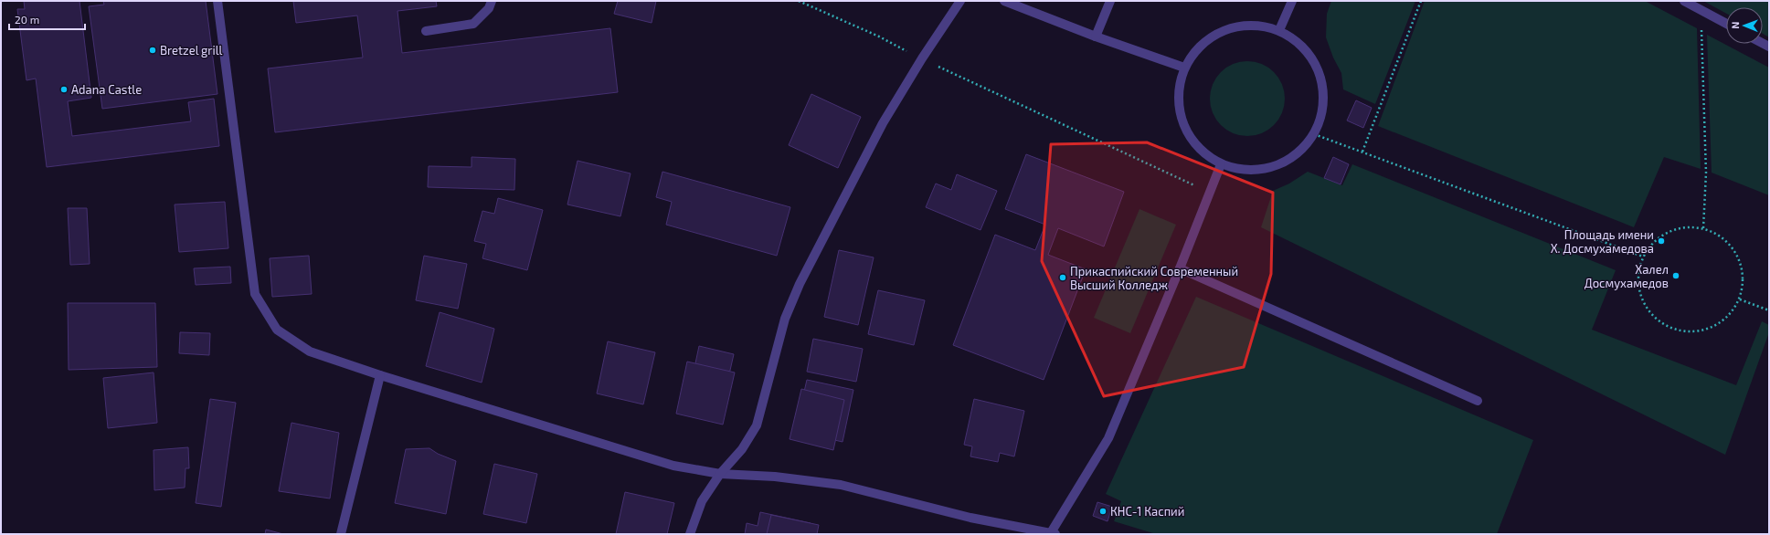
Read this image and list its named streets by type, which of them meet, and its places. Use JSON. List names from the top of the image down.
{
  "places": [
    "Bretzel grill",
    "Adana Сastle",
    "Площадь имени Х. Досмухамедова",
    "Халел Досмухамедов",
    "Прикаспийский Современный Высший Колледж",
    "КНС-1 Каспий"
  ],
  "scale_bar": "20 m",
  "north": "left"
}
